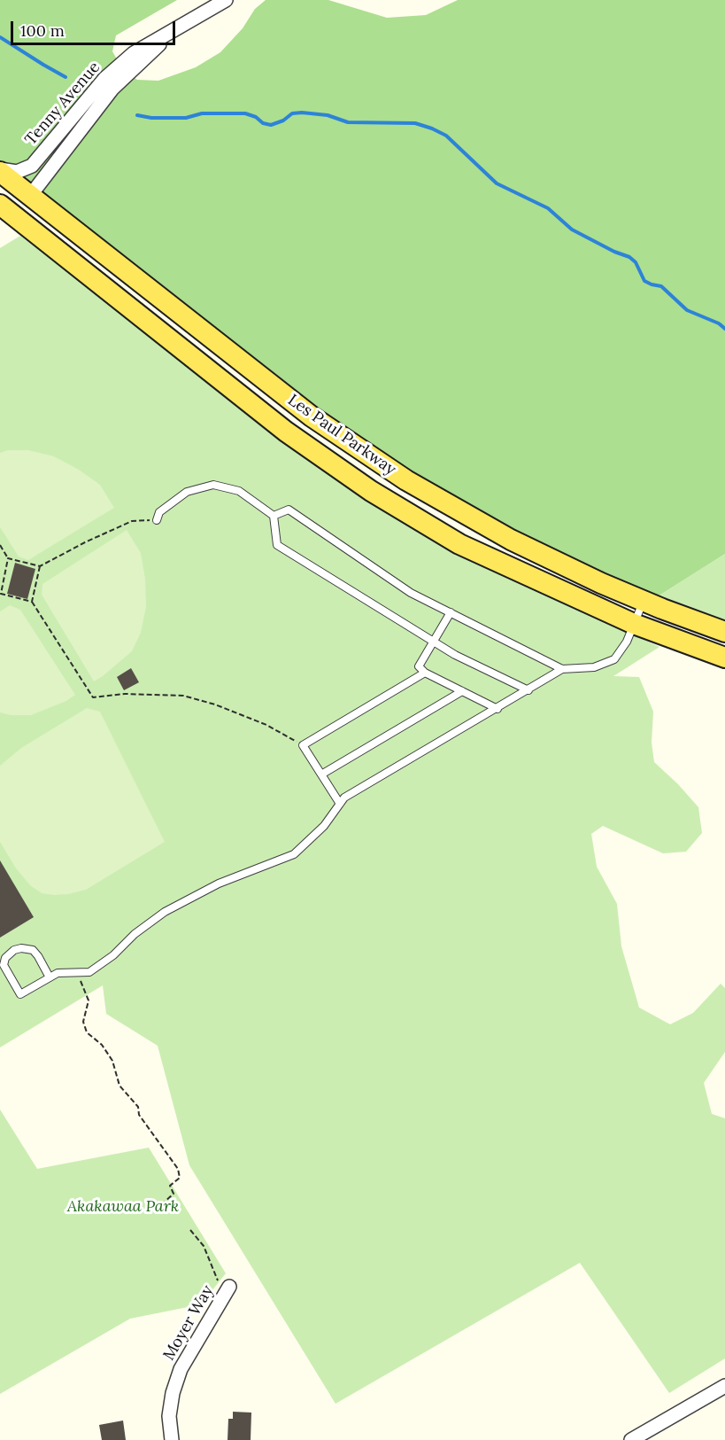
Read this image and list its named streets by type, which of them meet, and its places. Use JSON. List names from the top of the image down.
{
  "streets": {
    "main road": ["Les Paul Parkway"],
    "street": ["Tenny Avenue", "Moyer Way"]
  },
  "crossings": [
    ["Tenny Avenue", "Les Paul Parkway"]
  ],
  "parks": ["Akakawaa Park"],
  "scale_bar": "100 m"
}
